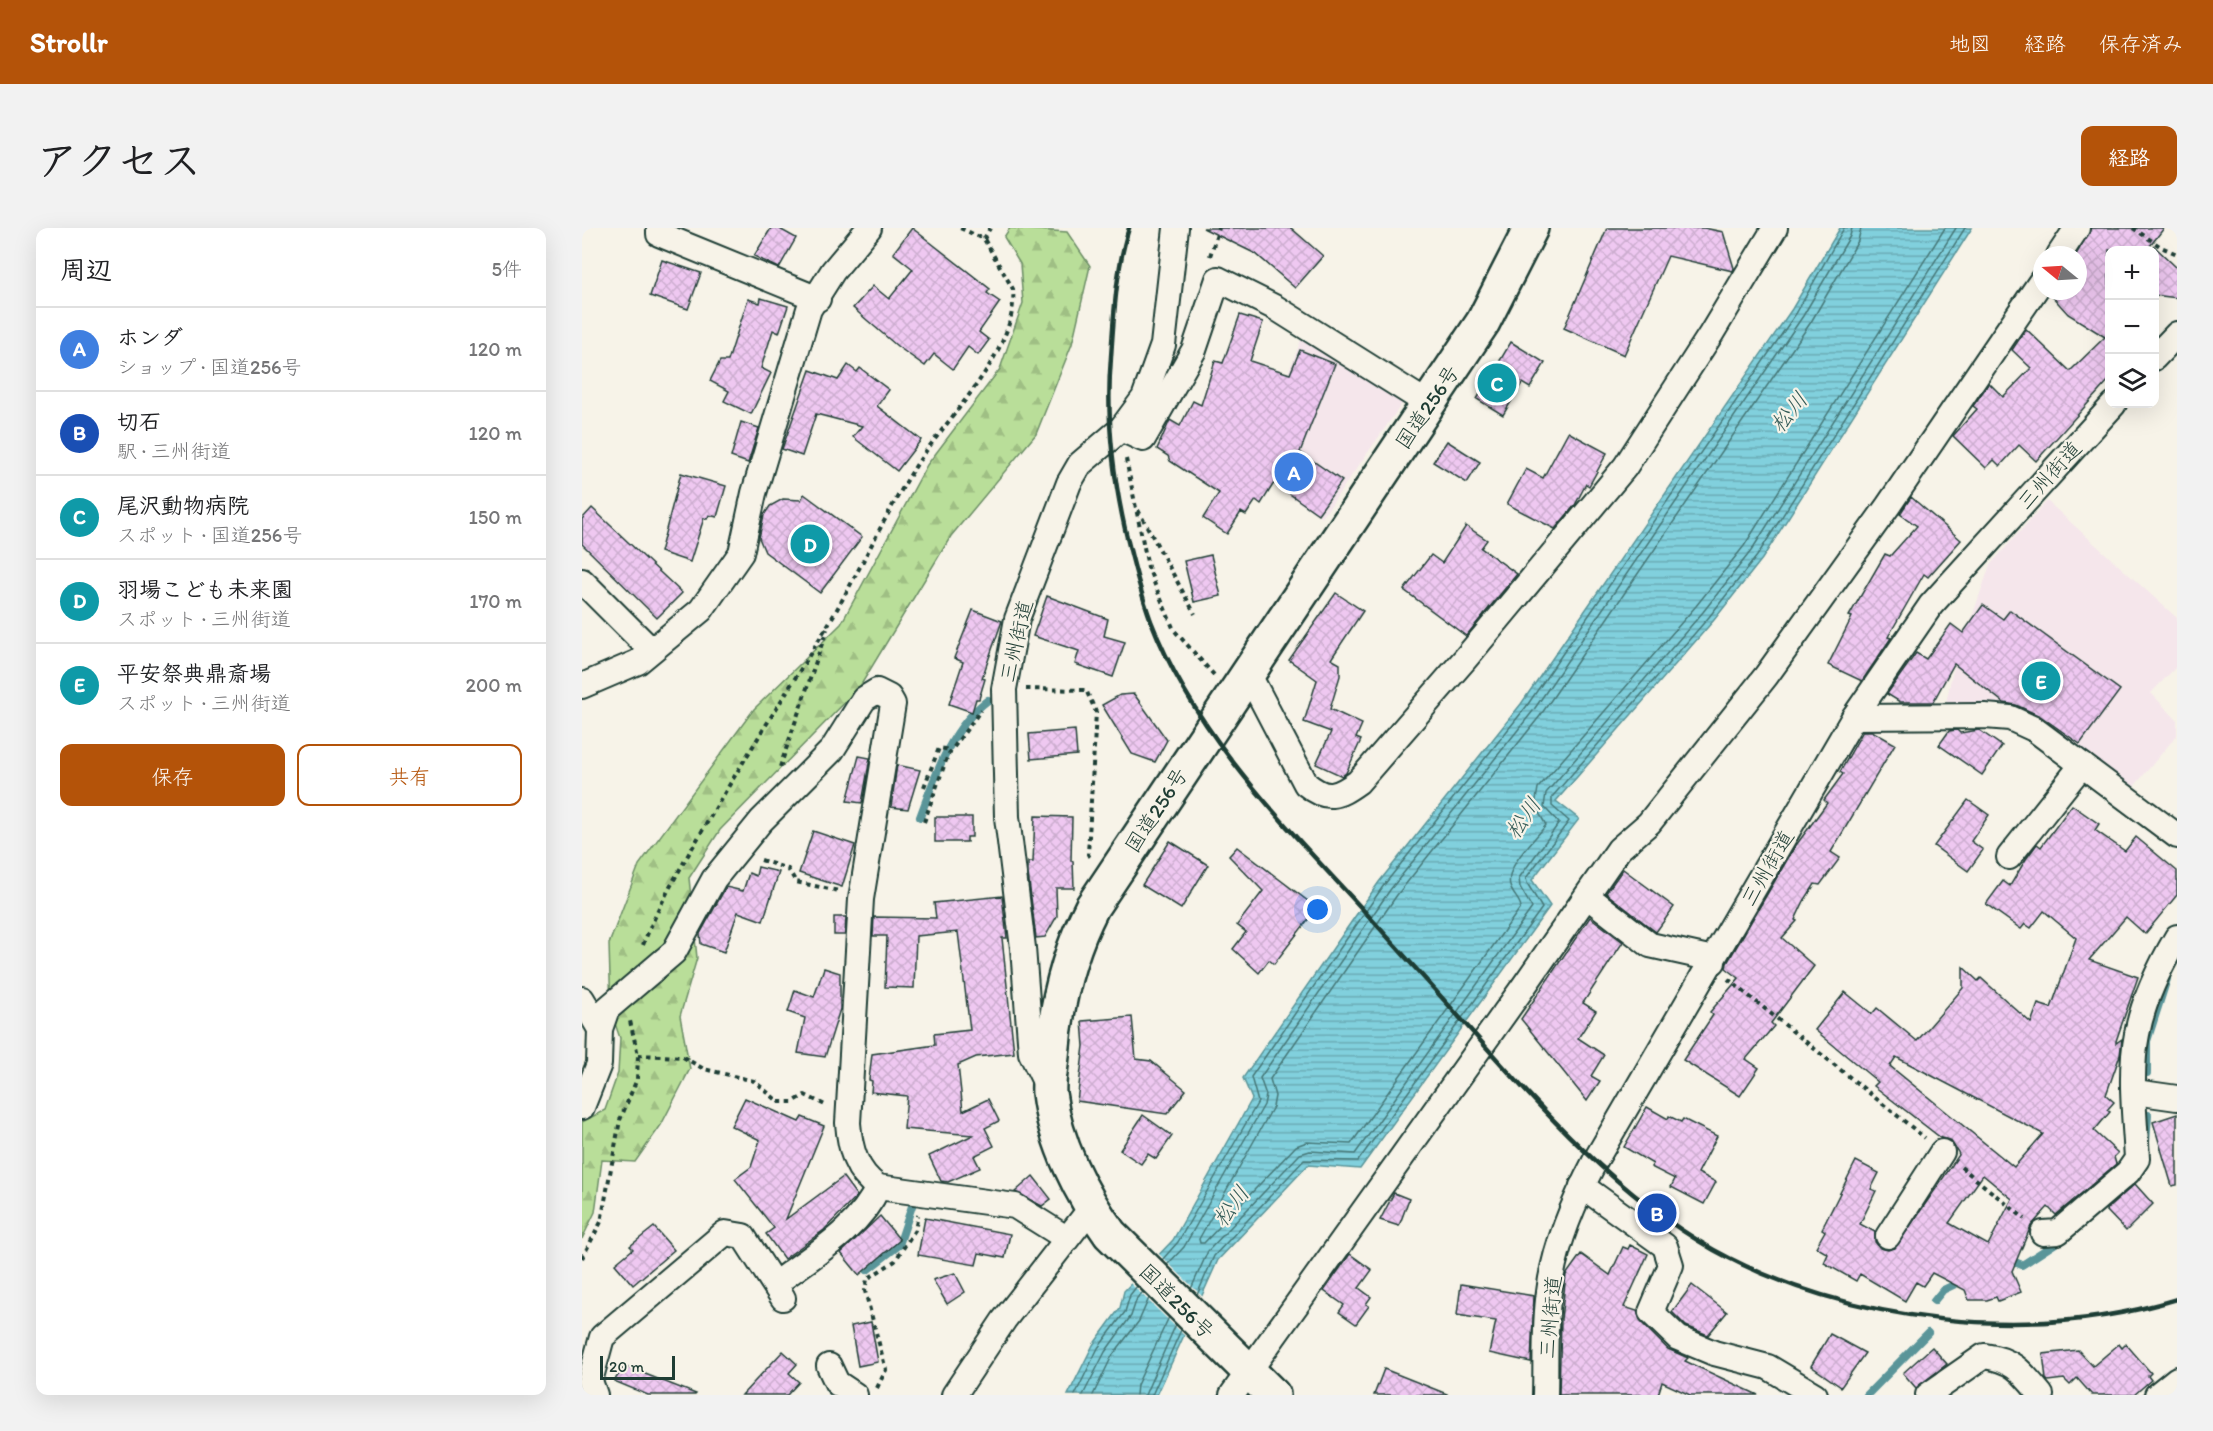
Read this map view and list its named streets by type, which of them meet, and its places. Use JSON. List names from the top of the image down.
{
  "streets": {
    "highway": ["国道256号"],
    "street": ["三州街道"]
  },
  "crossings": [
    ["国道256号", "三州街道"]
  ],
  "water": ["松川"],
  "scale_bar": "20 m",
  "north": "left",
  "page": {
    "header": "Strollr",
    "nav": ["地図", "経路", "保存済み"],
    "title": "アクセス",
    "buttons": [
      "経路",
      ["保存", "共有"]
    ],
    "heading": ["周辺", "5件"],
    "map_buttons": ["+", "−"],
    "list": [
      {
        "mark": "A",
        "name": "ホンダ",
        "note": "ショップ · 国道256号",
        "value": "120 m"
      },
      {
        "mark": "B",
        "name": "切石",
        "note": "駅 · 三州街道",
        "value": "120 m"
      },
      {
        "mark": "C",
        "name": "尾沢動物病院",
        "note": "スポット · 国道256号",
        "value": "150 m"
      },
      {
        "mark": "D",
        "name": "羽場こども未来園",
        "note": "スポット · 三州街道",
        "value": "170 m"
      },
      {
        "mark": "E",
        "name": "平安祭典鼎斎場",
        "note": "スポット · 三州街道",
        "value": "200 m"
      }
    ],
    "pins": [
      "C",
      "A",
      "D",
      "E",
      "B"
    ],
    "scale": "20 m"
  }
}
